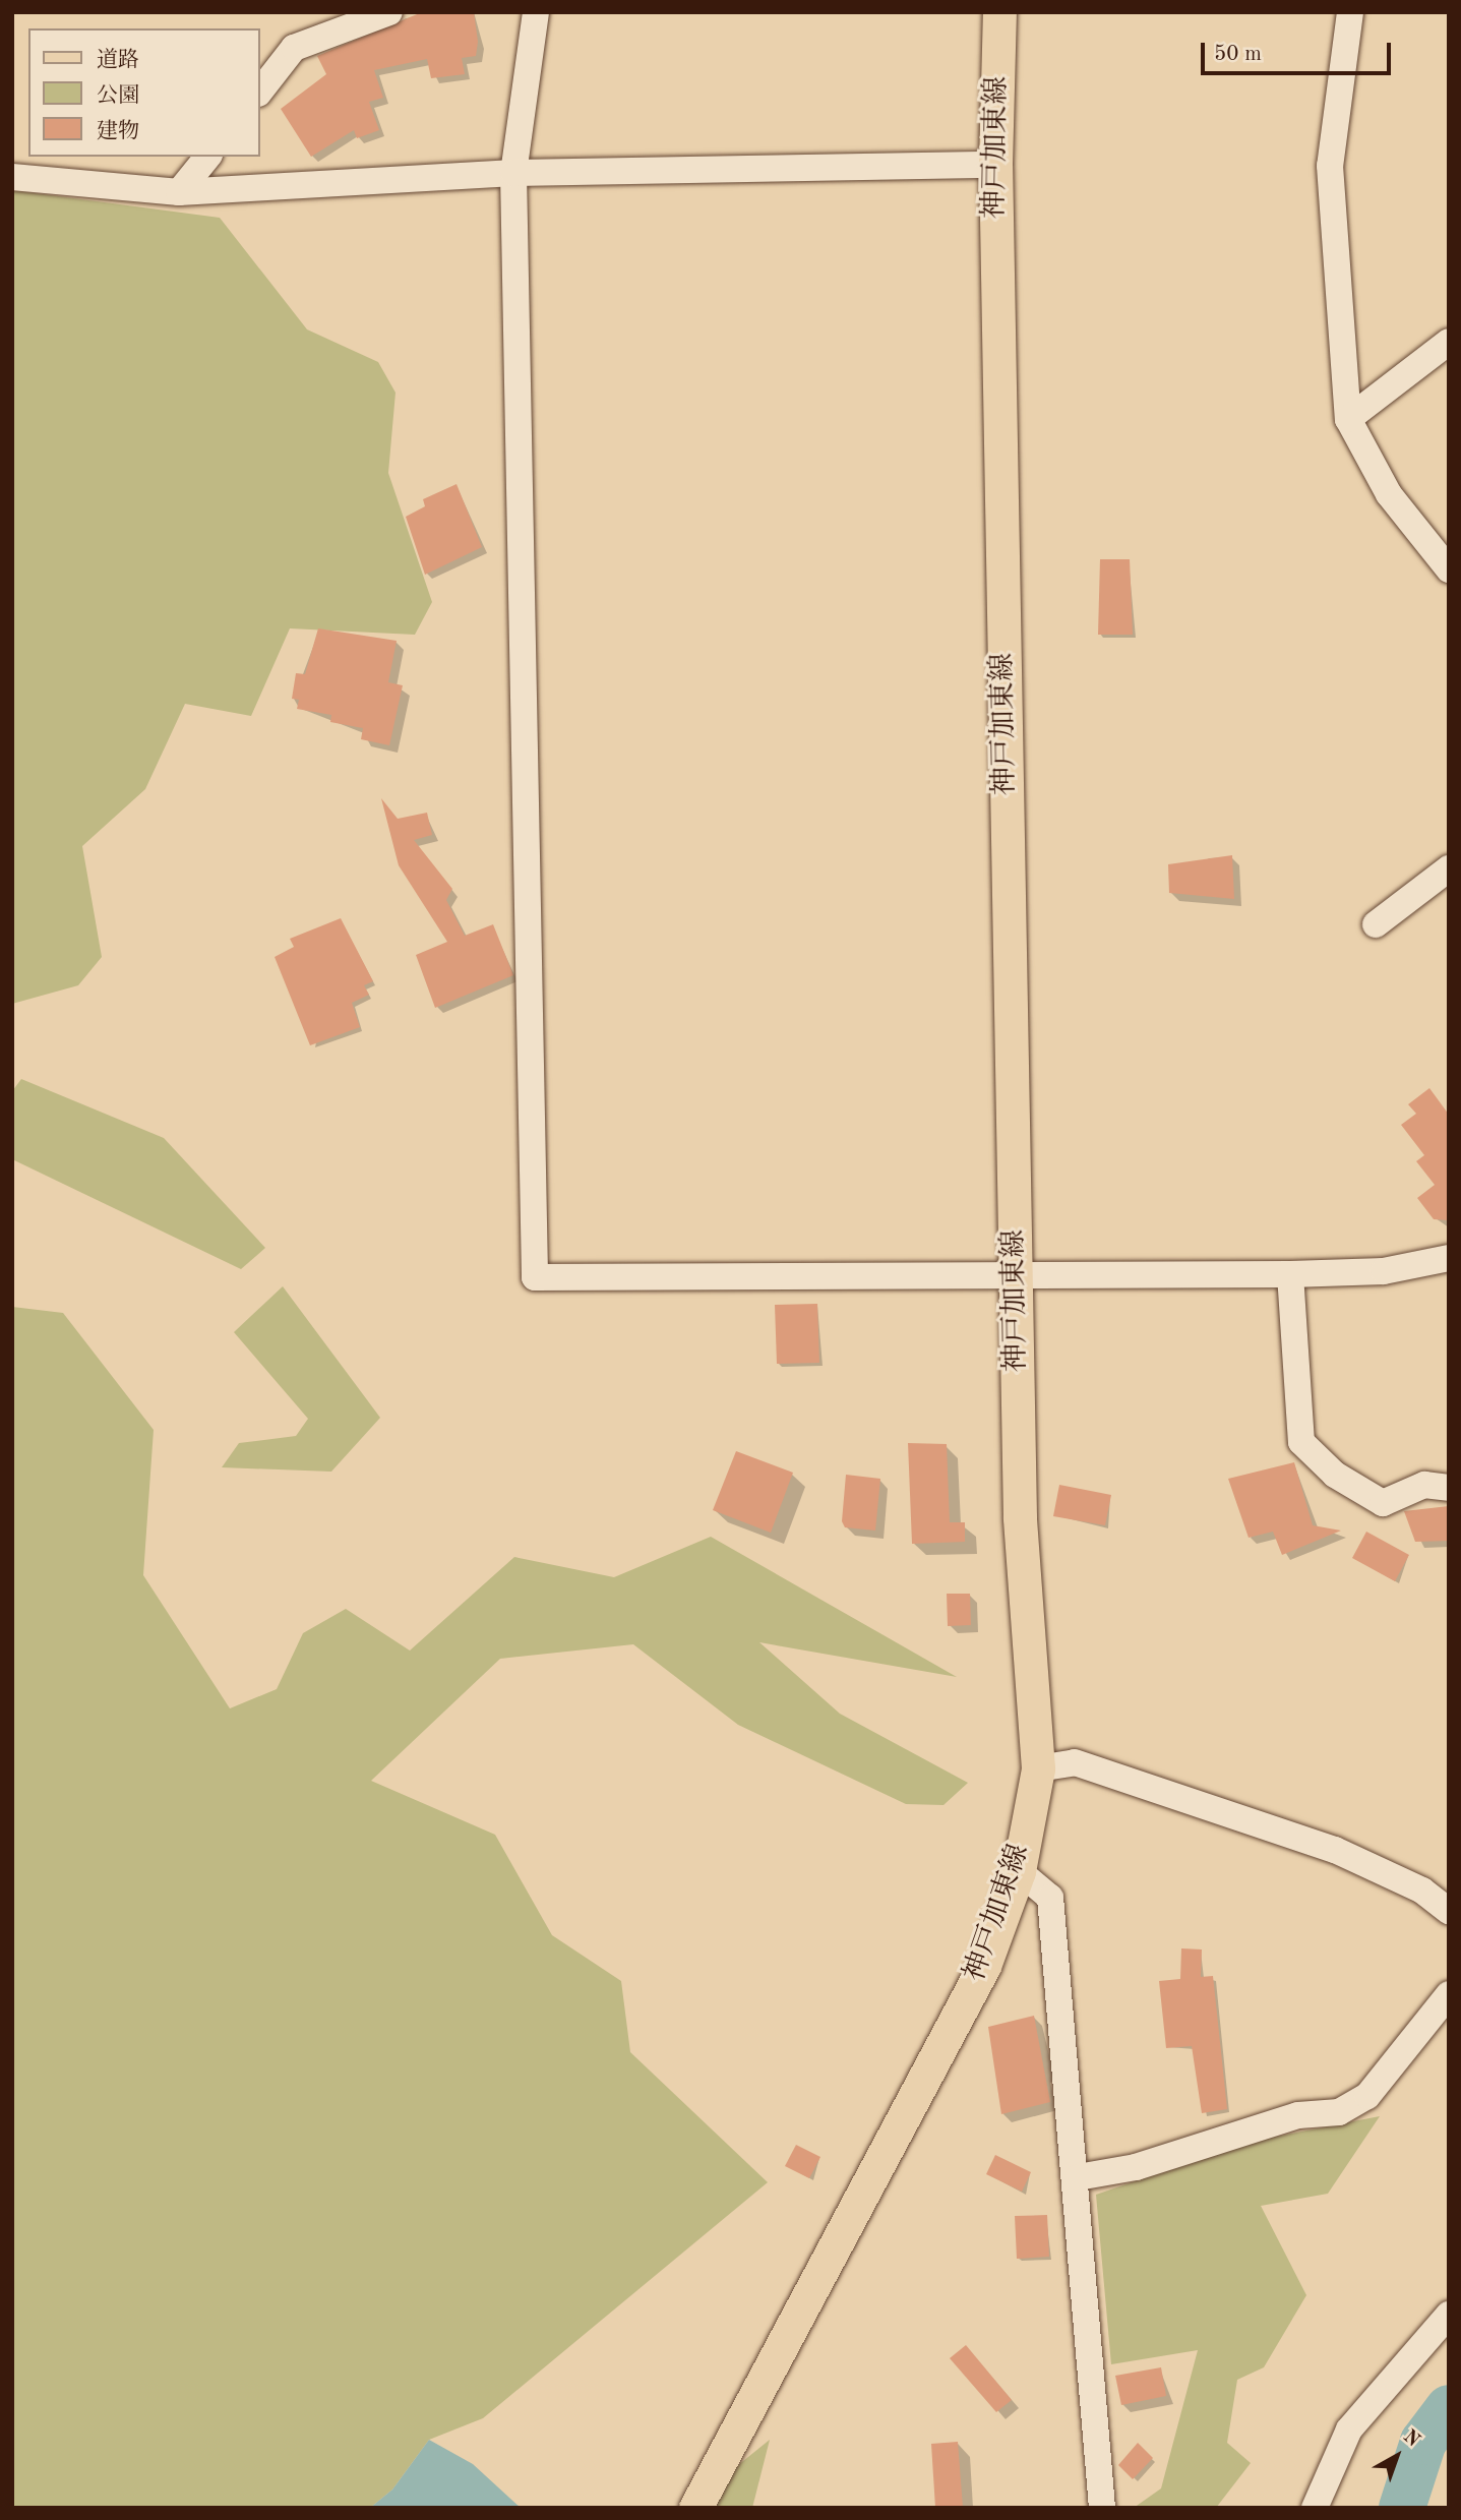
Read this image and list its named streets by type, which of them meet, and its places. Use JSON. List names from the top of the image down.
{
  "streets": {
    "main road": ["神戸加東線"]
  },
  "legend": ["道路", "公園", "建物"],
  "scale_bar": "50 m",
  "north": "top right"
}
